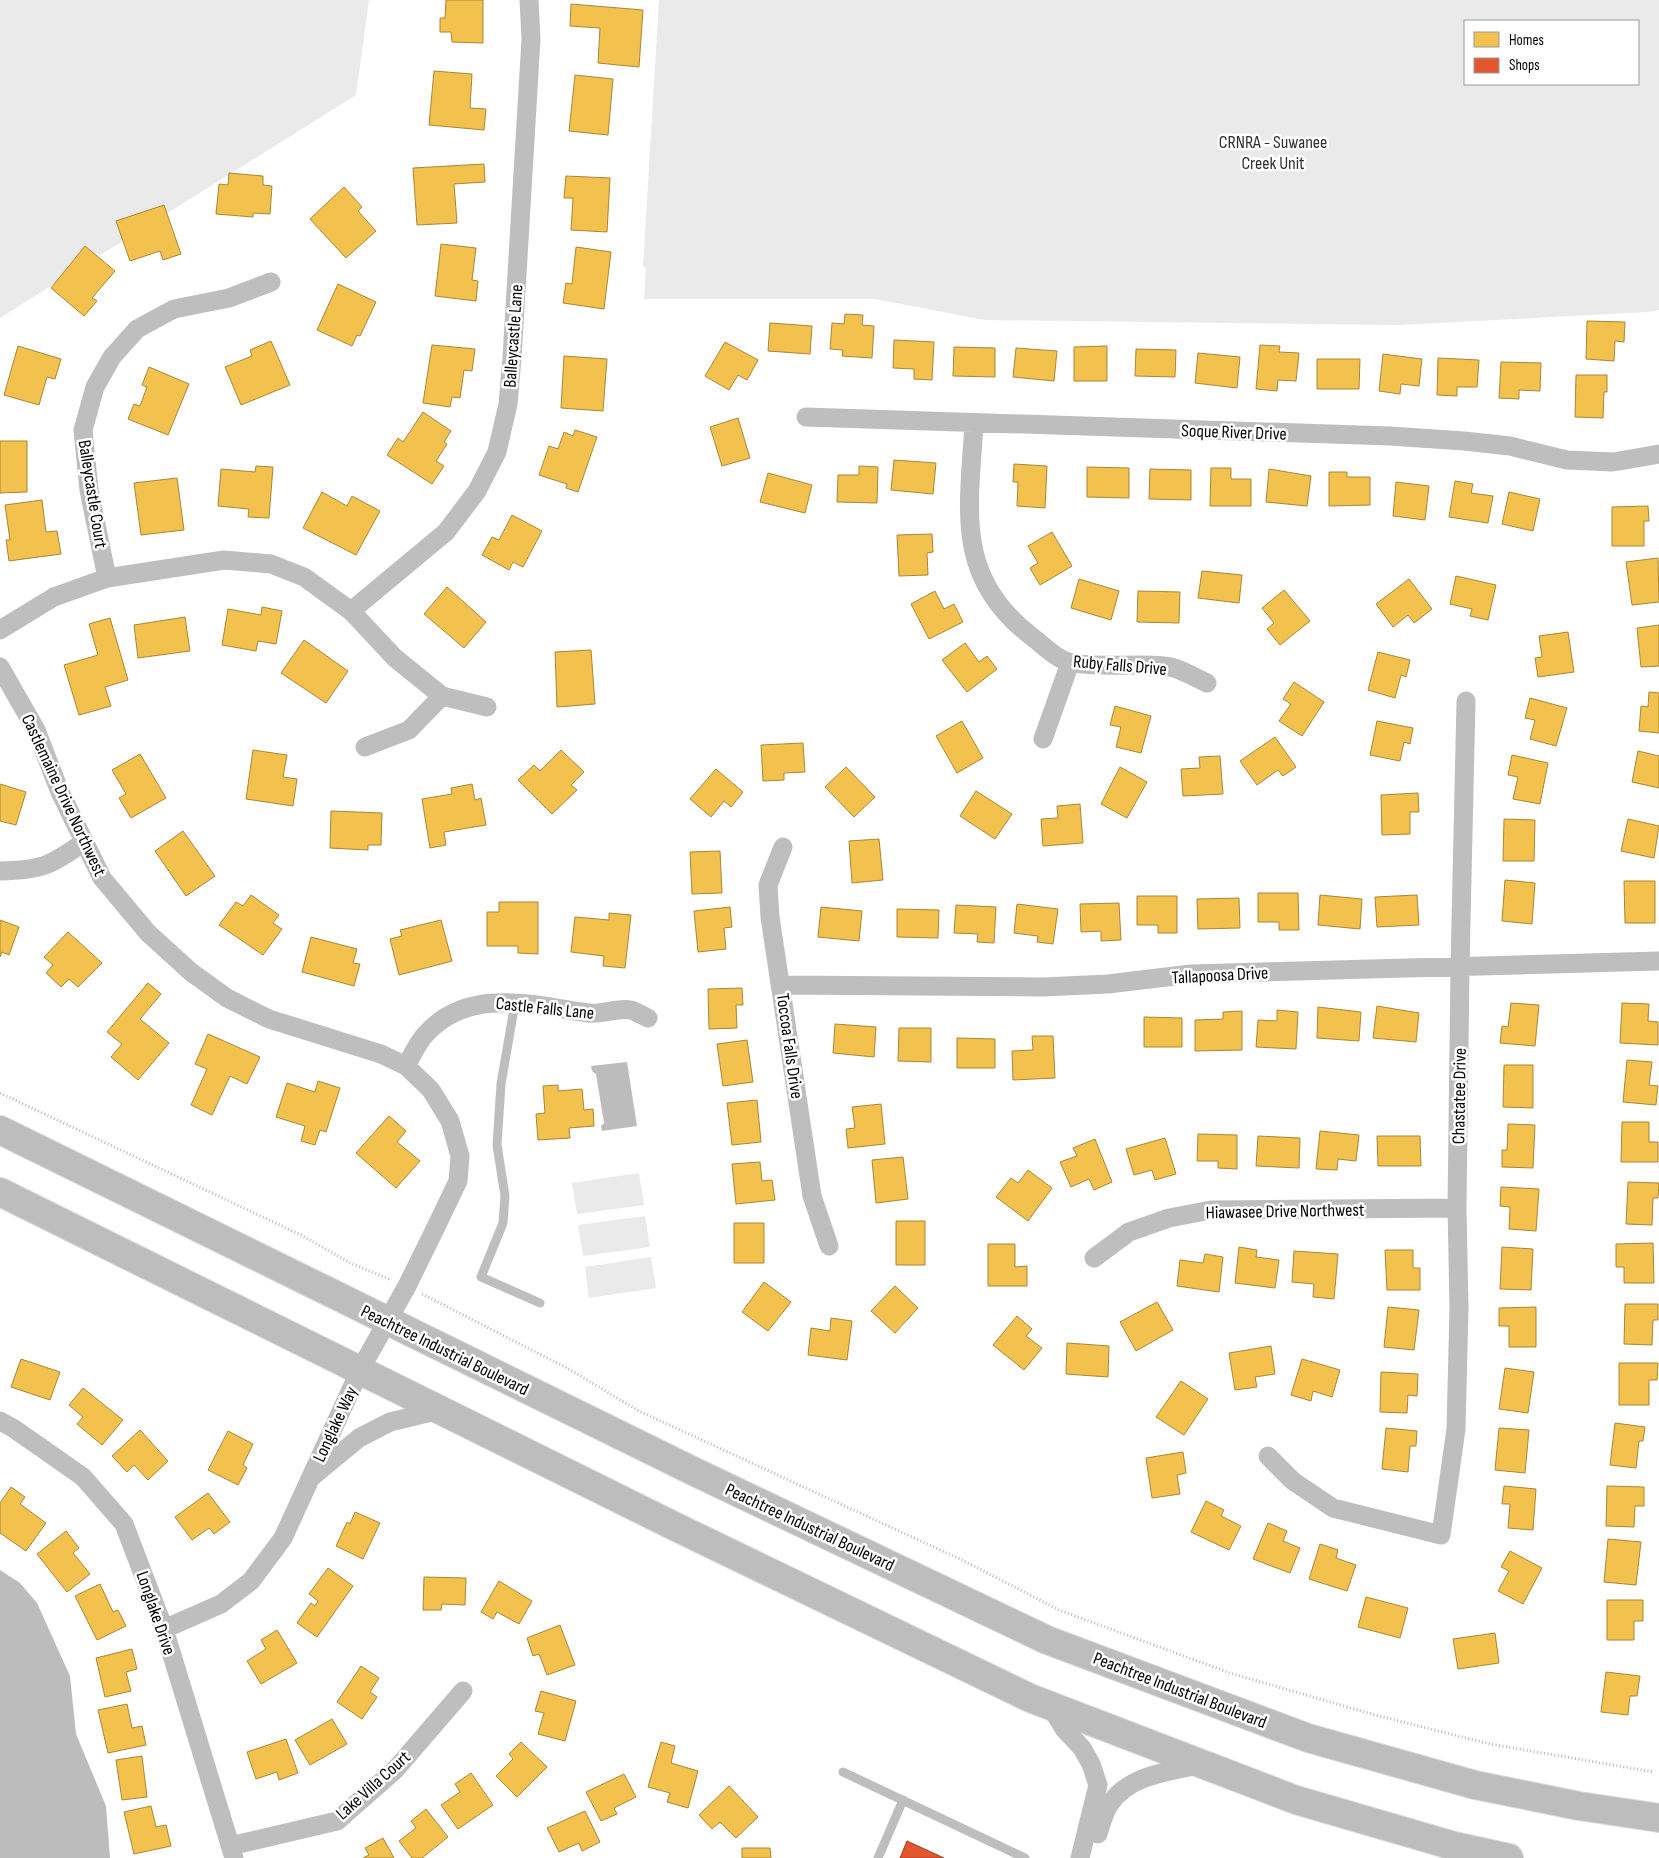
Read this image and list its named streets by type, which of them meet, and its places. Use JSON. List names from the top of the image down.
{
  "streets": {
    "highway": ["Peachtree Industrial Boulevard"],
    "street": [
      "Balleycastle Lane",
      "Soque River Drive",
      "Balleycastle Court",
      "Ruby Falls Drive",
      "Castlemaine Drive Northwest",
      "Tallapoosa Drive",
      "Castle Falls Lane",
      "Toccoa Falls Drive",
      "Chastatee Drive",
      "Hiawasee Drive Northwest",
      "Longlake Way",
      "Longlake Drive",
      "Lake Villa Court"
    ]
  },
  "crossings": [
    ["Soque River Drive", "Ruby Falls Drive"],
    ["Castlemaine Drive Northwest", "Castle Falls Lane"],
    ["Castlemaine Drive Northwest", "Peachtree Industrial Boulevard"],
    ["Castlemaine Drive Northwest", "Longlake Way"],
    ["Tallapoosa Drive", "Toccoa Falls Drive"],
    ["Tallapoosa Drive", "Chastatee Drive"],
    ["Chastatee Drive", "Hiawasee Drive Northwest"],
    ["Longlake Way", "Longlake Drive"],
    ["Longlake Drive", "Lake Villa Court"]
  ],
  "parks": ["CRNRA - Suwanee Creek Unit"],
  "legend": ["Homes", "Shops"]
}
